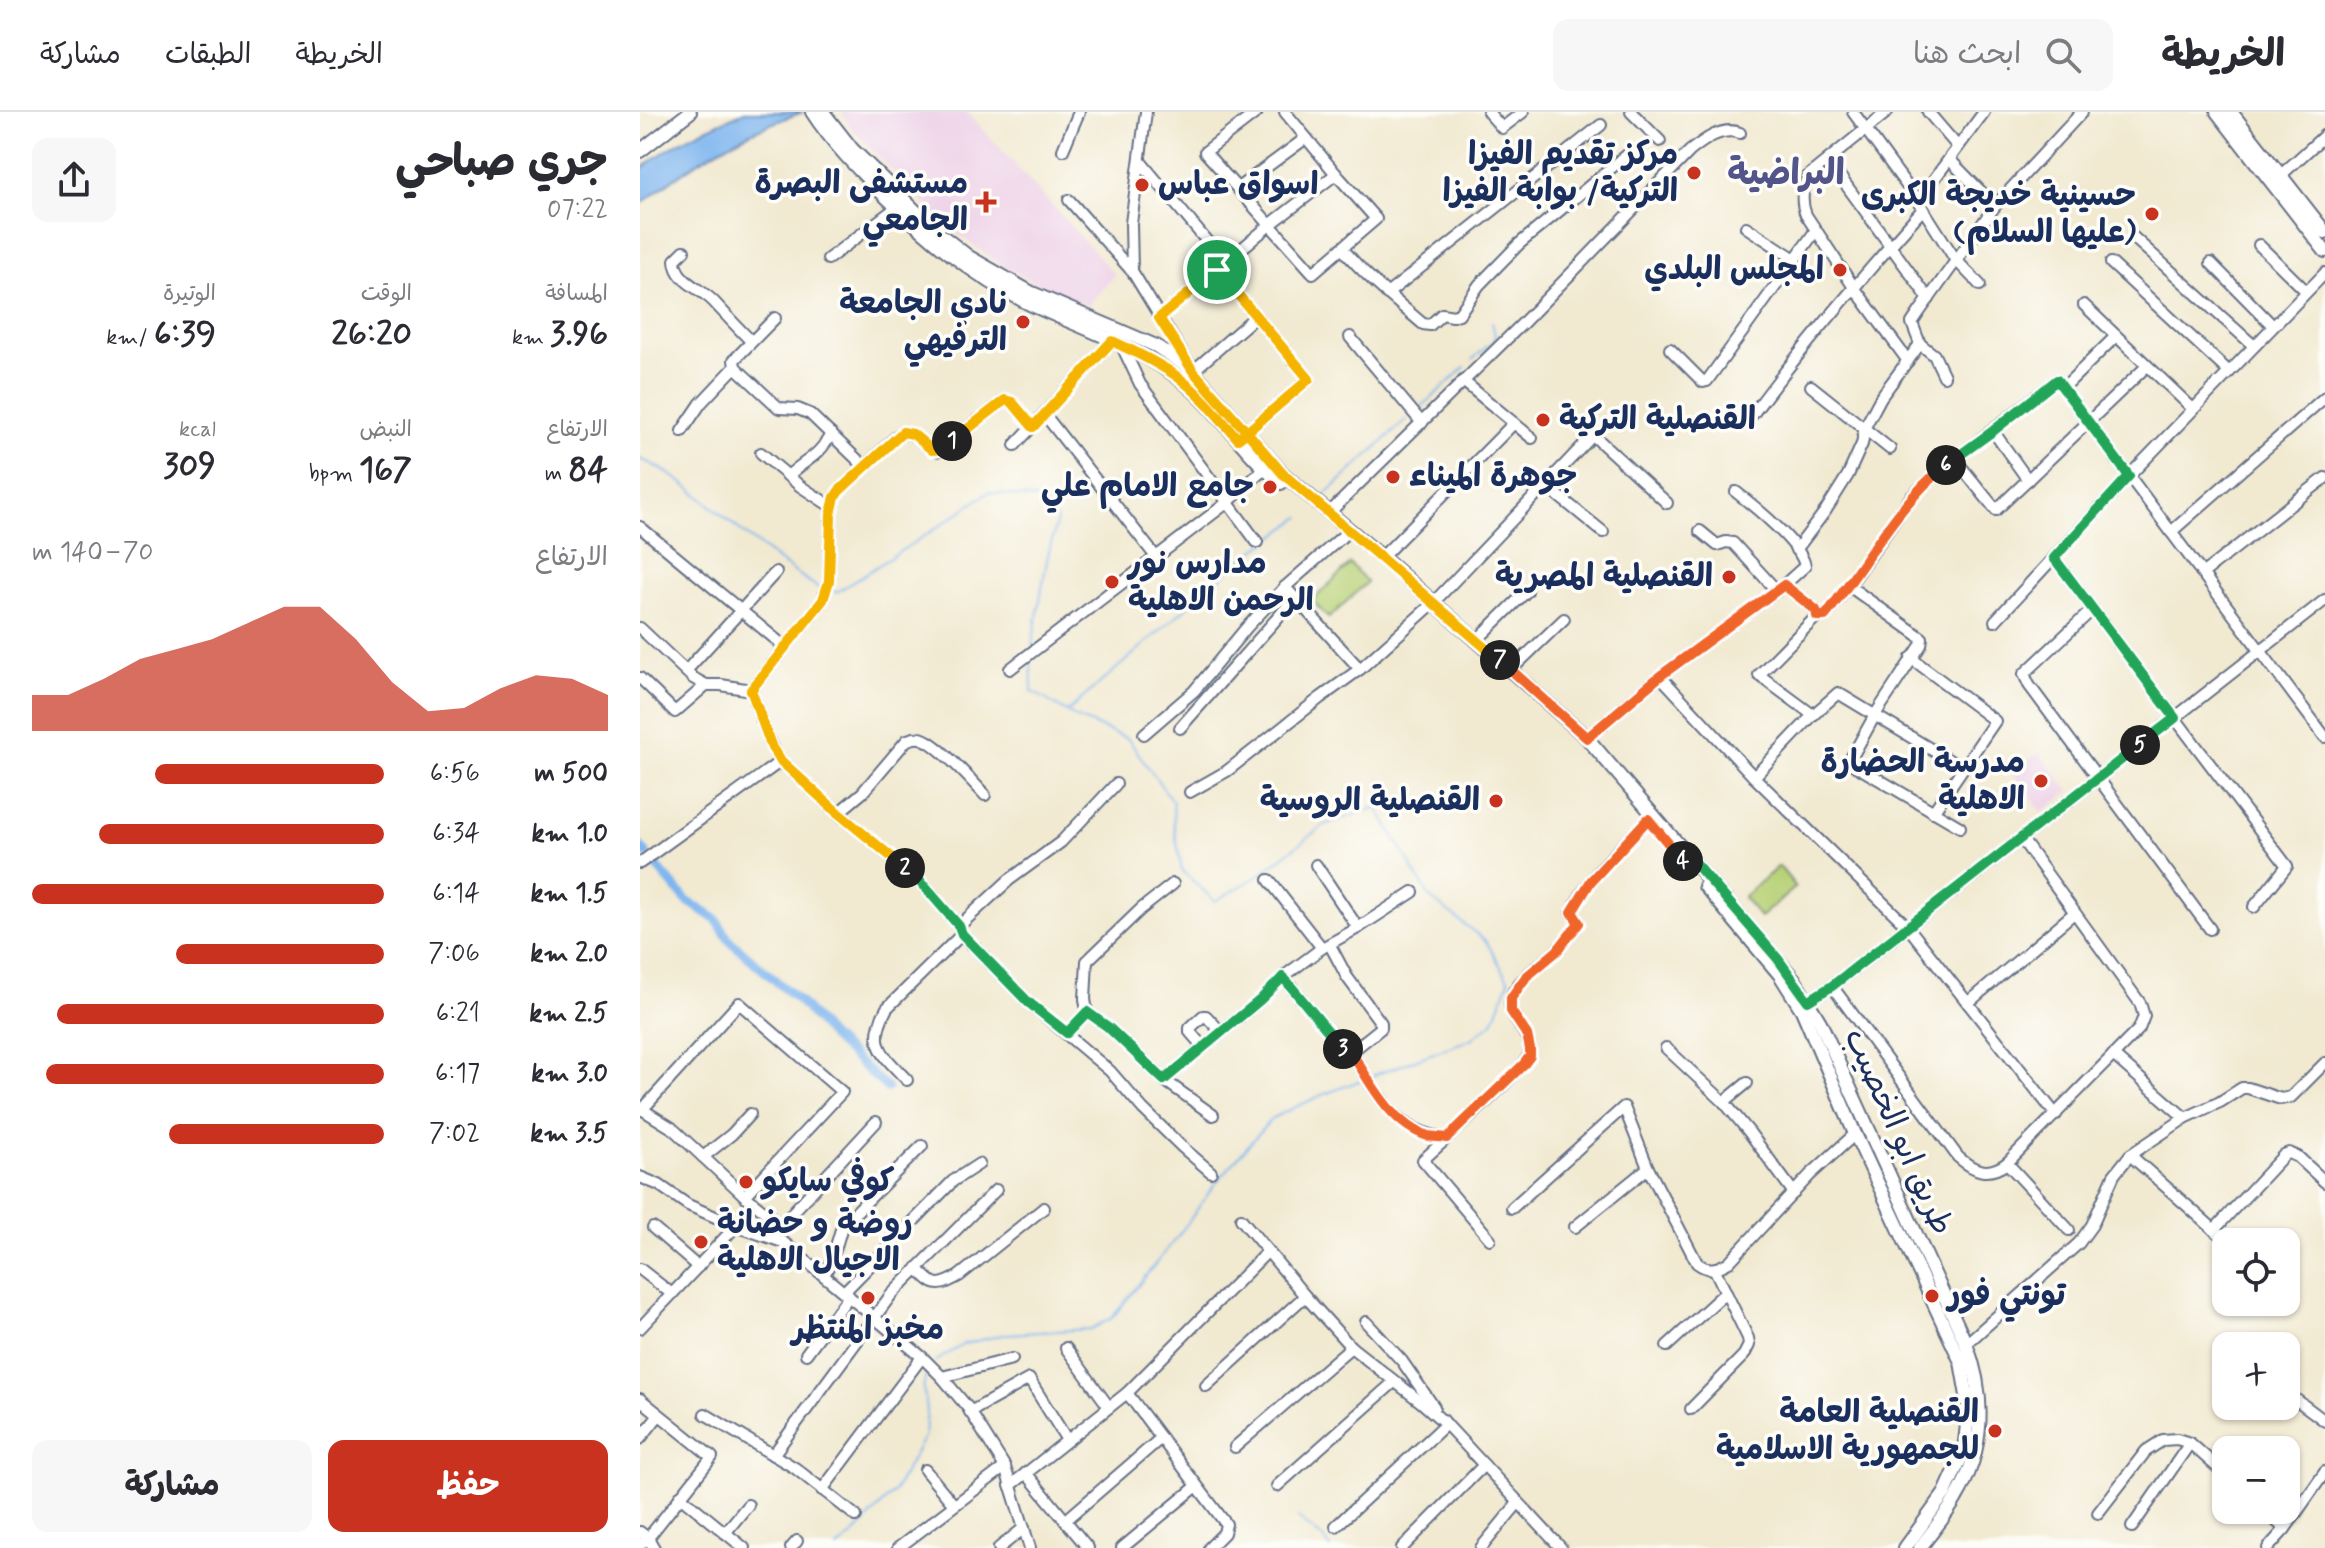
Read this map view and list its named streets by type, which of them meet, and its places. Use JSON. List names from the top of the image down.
{
  "streets": {
    "main road": ["طريق ابو الخصيب"]
  },
  "districts": ["البراضية"],
  "places": {
    "other": [
      "مركز تقديم الفيزا التركية/ بوابة الفيزا",
      "اسواق عباس",
      "حسينية خديجة الكبرى (عليها السلام)",
      "المجلس البلدي",
      "نادي الجامعة الترفيهي",
      "القنصلية التركية",
      "جوهرة الميناء",
      "جامع الامام علي",
      "القنصلية المصرية",
      "مدارس نور الرحمن الاهلية",
      "مدرسة الحضارة الاهلية",
      "القنصلية الروسية",
      "كوفي سايكو",
      "روضة و حضانة الاجيال الاهلية",
      "تونتي فور",
      "مخبز المنتظر",
      "القنصلية العامة للجمهورية الاسلامية"
    ],
    "health": ["مستشفى البصرة الجامعي"]
  },
  "page": {
    "header": "الخريطة",
    "search": "ابحث هنا",
    "nav": ["الخريطة", "الطبقات", "مشاركة"],
    "heading": ["جري صباحي", "07:22"],
    "stats": [
      ["المسافة", "3.96 km"],
      ["الوقت", "26:20"],
      ["الوتيرة", "6:39 /km"],
      ["الارتفاع", "84 m"],
      ["النبض", "167 bpm"],
      ["kcal", "309"]
    ],
    "pins": [
      "1",
      "6",
      "7",
      "5",
      "4",
      "2",
      "3"
    ],
    "chart": ["الارتفاع", "70–140 m"],
    "list": [
      {
        "name": "500 m",
        "note": "6:56"
      },
      {
        "name": "1.0 km",
        "note": "6:34"
      },
      {
        "name": "1.5 km",
        "note": "6:14"
      },
      {
        "name": "2.0 km",
        "note": "7:06"
      },
      {
        "name": "2.5 km",
        "note": "6:21"
      },
      {
        "name": "3.0 km",
        "note": "6:17"
      },
      {
        "name": "3.5 km",
        "note": "7:02"
      }
    ],
    "map_buttons": ["+", "−"],
    "buttons": ["حفظ", "مشاركة"]
  }
}
